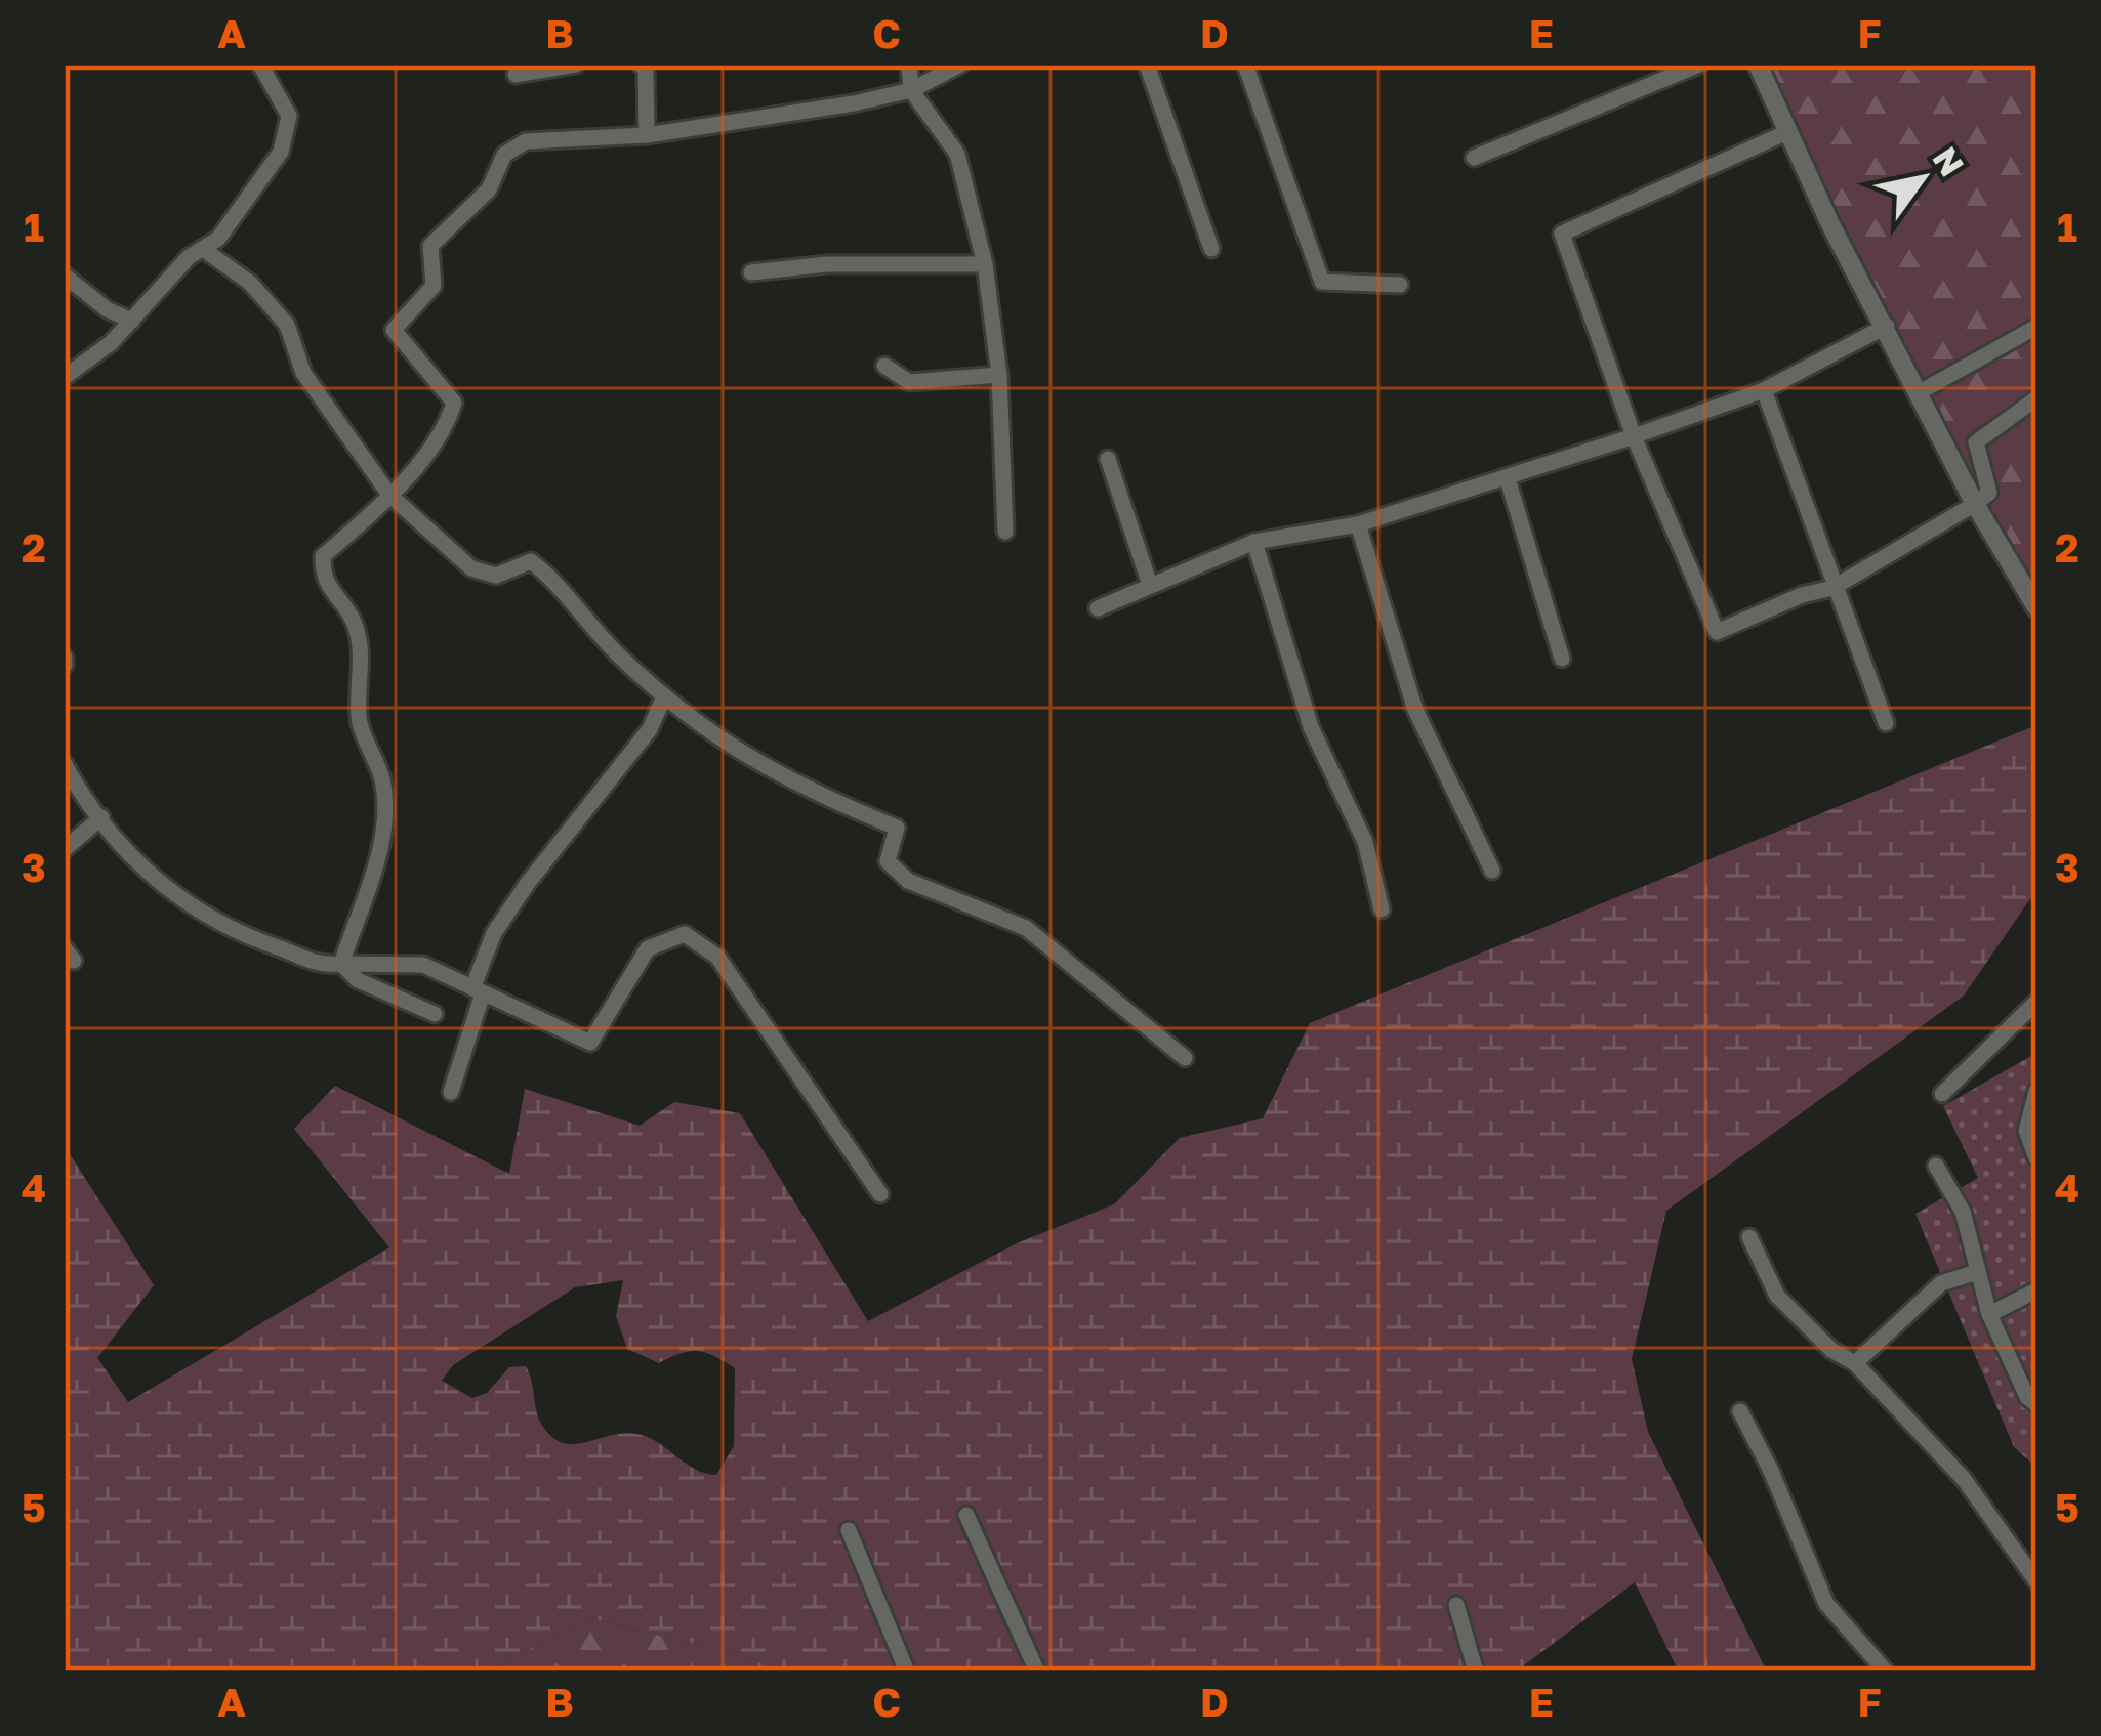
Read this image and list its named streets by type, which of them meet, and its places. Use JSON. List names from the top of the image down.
{
  "north": "top right",
  "grid": {
    "columns": [
      "A",
      "B",
      "C",
      "D",
      "E",
      "F"
    ],
    "rows": [
      "1",
      "2",
      "3",
      "4",
      "5"
    ]
  }
}
